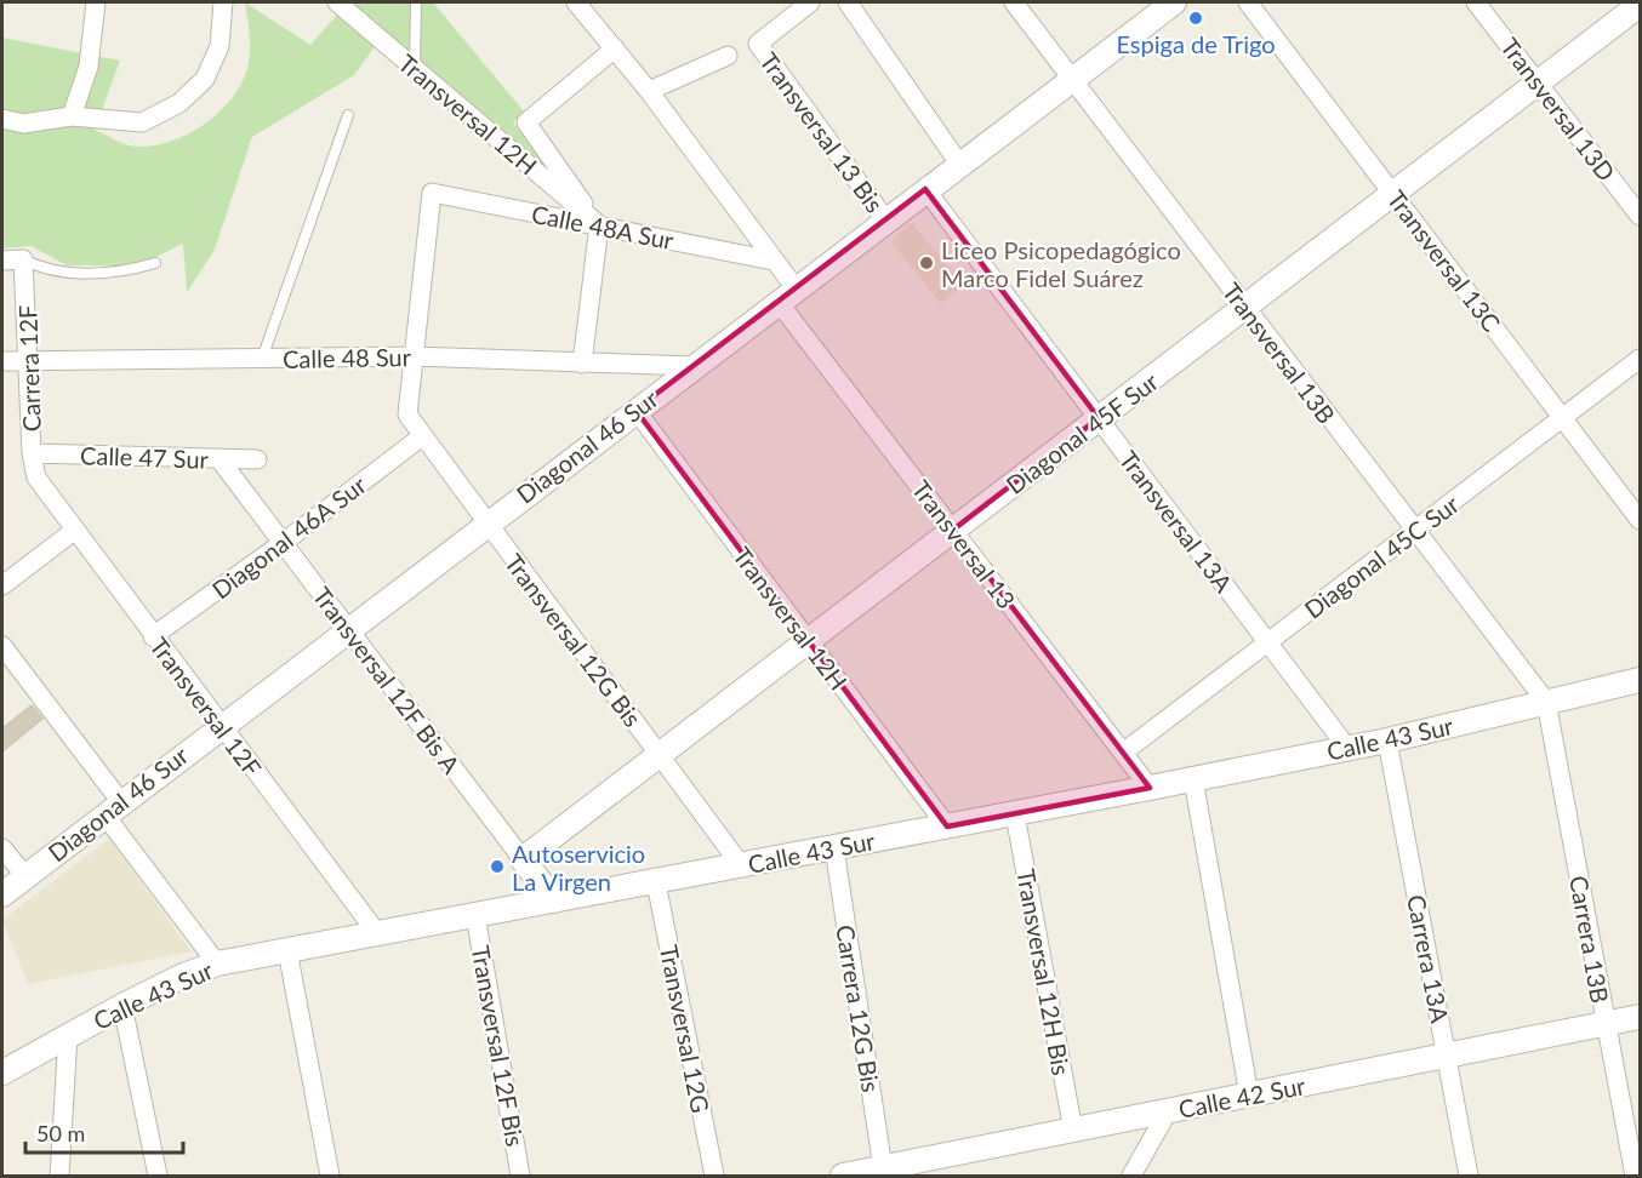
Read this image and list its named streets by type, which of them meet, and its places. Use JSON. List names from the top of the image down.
{
  "streets": {
    "street": [
      "Transversal 13D",
      "Transversal 12H",
      "Transversal 13 Bis",
      "Calle 48A Sur",
      "Transversal 13C",
      "Transversal 13B",
      "Calle 48 Sur",
      "Carrera 12F",
      "Diagonal 45F Sur",
      "Diagonal 46 Sur",
      "Calle 47 Sur",
      "Transversal 13A",
      "Diagonal 46A Sur",
      "Transversal 13",
      "Diagonal 45C Sur",
      "Transversal 12G Bis",
      "Transversal 12F Bis A",
      "Transversal 12F",
      "Calle 43 Sur",
      "Carrera 13B",
      "Carrera 13A",
      "Transversal 12H Bis",
      "Carrera 12G Bis",
      "Transversal 12G",
      "Transversal 12F Bis",
      "Calle 42 Sur"
    ]
  },
  "crossings": [
    ["Transversal 13D", "Diagonal 45F Sur"],
    ["Transversal 12H", "Calle 48A Sur"],
    ["Transversal 12H", "Diagonal 45F Sur"],
    ["Transversal 12H", "Diagonal 46 Sur"],
    ["Transversal 12H", "Calle 43 Sur"],
    ["Transversal 13 Bis", "Diagonal 46 Sur"],
    ["Calle 48A Sur", "Calle 48 Sur"],
    ["Calle 48A Sur", "Transversal 13"],
    ["Calle 48A Sur", "Transversal 12G Bis"],
    ["Transversal 13C", "Diagonal 45F Sur"],
    ["Transversal 13C", "Diagonal 45C Sur"],
    ["Transversal 13B", "Diagonal 45F Sur"],
    ["Transversal 13B", "Diagonal 46 Sur"],
    ["Transversal 13B", "Diagonal 45C Sur"],
    ["Transversal 13B", "Calle 43 Sur"],
    ["Transversal 13B", "Carrera 13B"],
    ["Calle 48 Sur", "Carrera 12F"],
    ["Calle 48 Sur", "Diagonal 46 Sur"],
    ["Calle 48 Sur", "Transversal 12G Bis"],
    ["Carrera 12F", "Calle 47 Sur"],
    ["Carrera 12F", "Transversal 12F"],
    ["Diagonal 45F Sur", "Transversal 13A"],
    ["Diagonal 45F Sur", "Transversal 13"],
    ["Diagonal 45F Sur", "Transversal 12G Bis"],
    ["Diagonal 45F Sur", "Transversal 12F Bis A"],
    ["Diagonal 46 Sur", "Transversal 13A"],
    ["Diagonal 46 Sur", "Transversal 13"],
    ["Diagonal 46 Sur", "Transversal 12G Bis"],
    ["Diagonal 46 Sur", "Transversal 12F Bis A"],
    ["Diagonal 46 Sur", "Transversal 12F"],
    ["Calle 47 Sur", "Transversal 12F Bis A"],
    ["Transversal 13A", "Diagonal 45C Sur"],
    ["Transversal 13A", "Calle 43 Sur"],
    ["Diagonal 46A Sur", "Transversal 12G Bis"],
    ["Diagonal 46A Sur", "Transversal 12F Bis A"],
    ["Diagonal 46A Sur", "Transversal 12F"],
    ["Transversal 13", "Diagonal 45C Sur"],
    ["Transversal 13", "Calle 43 Sur"],
    ["Transversal 12G Bis", "Calle 43 Sur"],
    ["Transversal 12F Bis A", "Calle 43 Sur"],
    ["Transversal 12F", "Calle 43 Sur"],
    ["Calle 43 Sur", "Carrera 13B"],
    ["Calle 43 Sur", "Carrera 13A"],
    ["Calle 43 Sur", "Transversal 12H Bis"],
    ["Calle 43 Sur", "Carrera 12G Bis"],
    ["Calle 43 Sur", "Transversal 12G"],
    ["Calle 43 Sur", "Transversal 12F Bis"],
    ["Carrera 13B", "Calle 42 Sur"],
    ["Carrera 13A", "Calle 42 Sur"],
    ["Transversal 12H Bis", "Calle 42 Sur"],
    ["Carrera 12G Bis", "Calle 42 Sur"]
  ],
  "places": ["Espiga de Trigo", "Liceo Psicopedagógico Marco Fidel Suárez", "Autoservicio La Virgen"],
  "scale_bar": "50 m"
}
